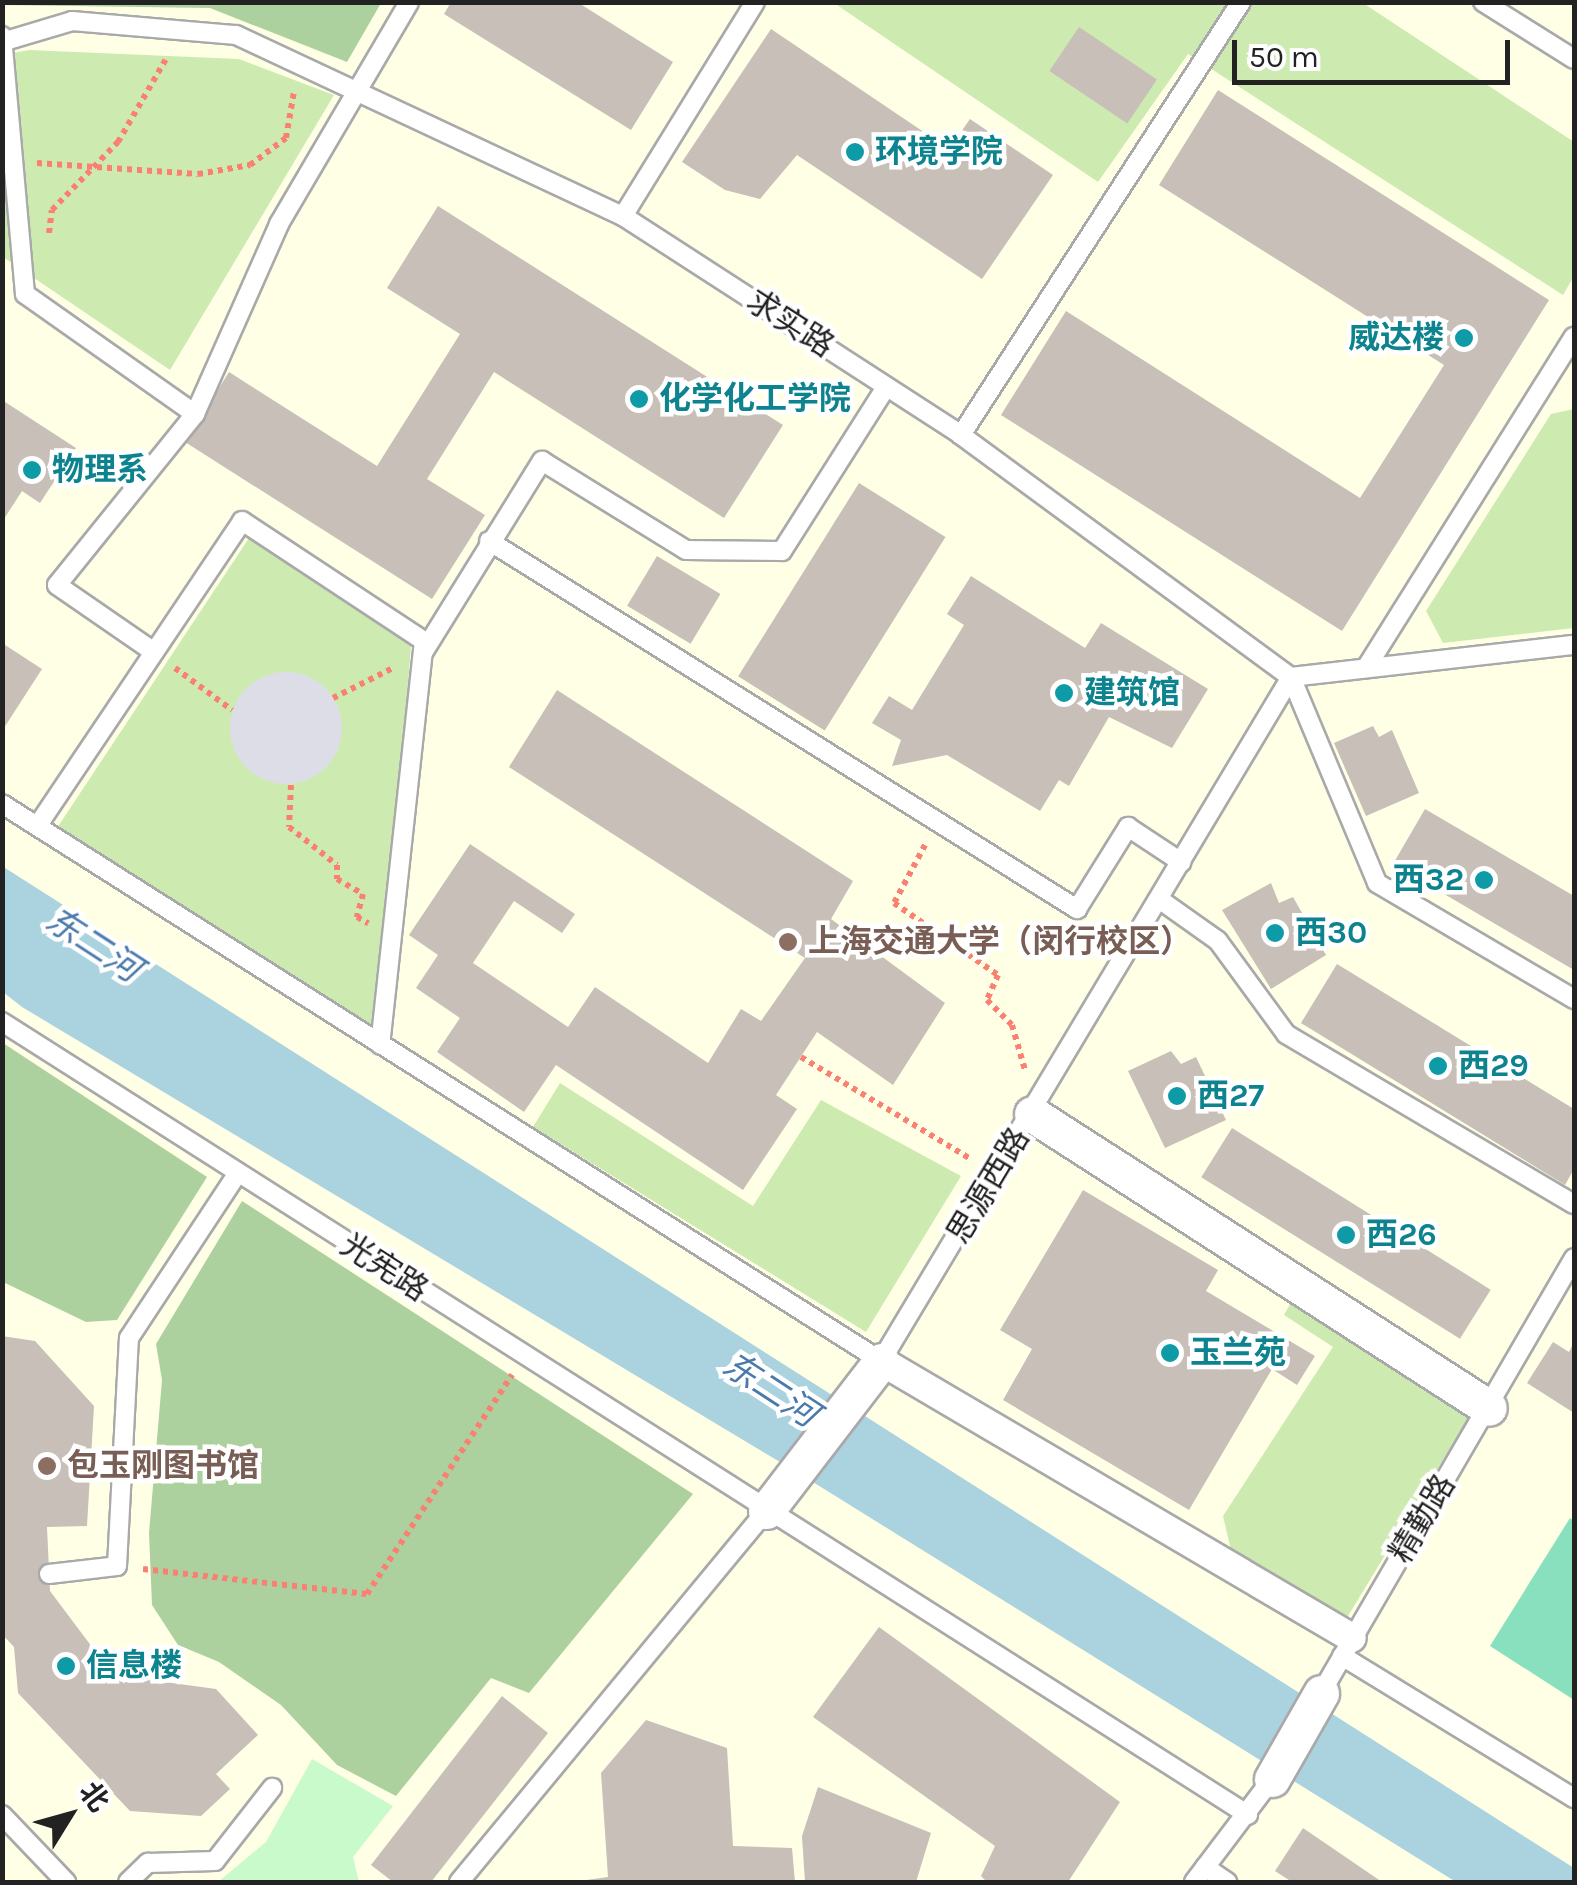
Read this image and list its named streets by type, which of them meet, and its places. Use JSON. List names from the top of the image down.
{
  "streets": {
    "street": ["思源西路", "精勤路"],
    "lane": ["求实路", "光宪路"]
  },
  "crossings": [
    ["求实路", "思源西路"],
    ["思源西路", "光宪路"]
  ],
  "water": ["东二河"],
  "places": [
    "环境学院",
    "威达楼",
    "化学化工学院",
    "物理系",
    "建筑馆",
    "西32",
    "西30",
    "上海交通大学（闵行校区）",
    "西29",
    "西27",
    "西26",
    "玉兰苑",
    "包玉刚图书馆",
    "信息楼"
  ],
  "scale_bar": "50 m",
  "north": "top right"
}
